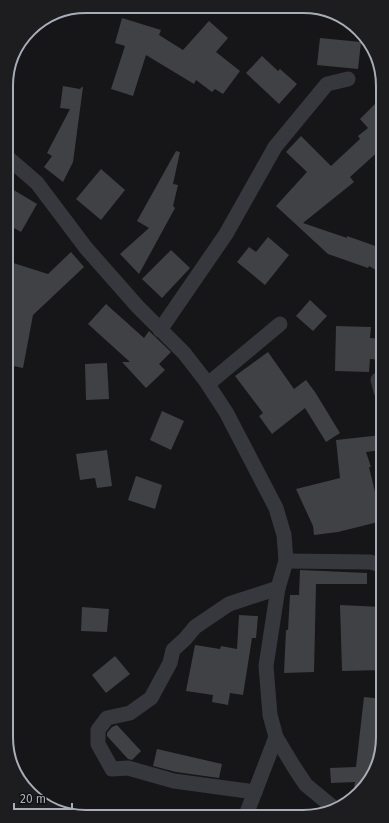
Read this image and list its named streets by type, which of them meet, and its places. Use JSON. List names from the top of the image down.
{
  "scale_bar": "20 m"
}
